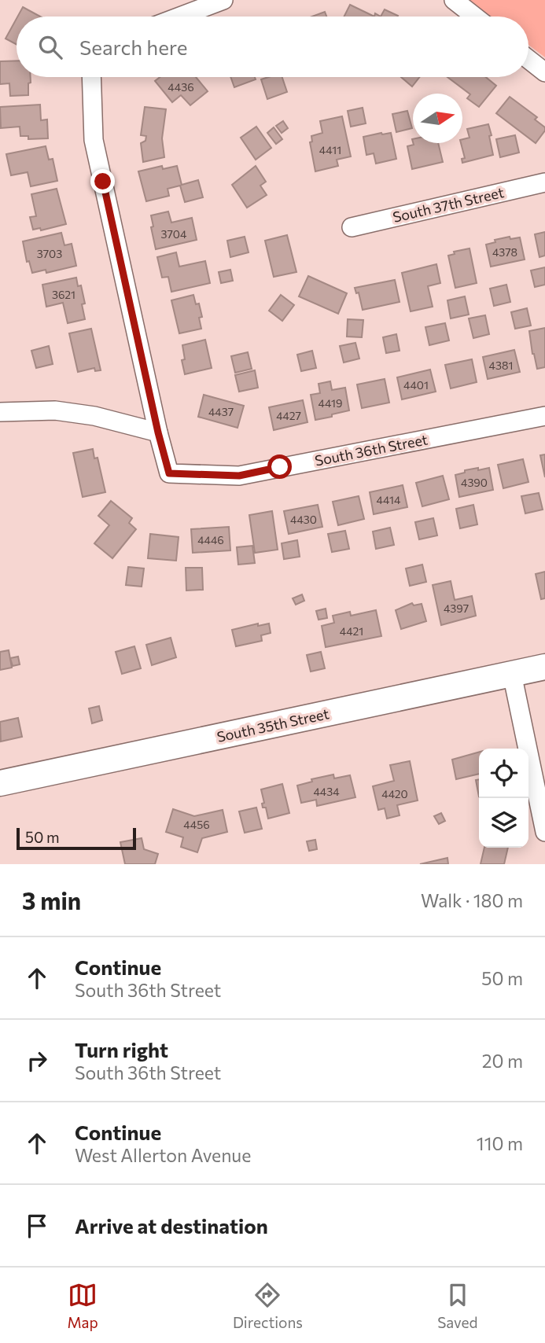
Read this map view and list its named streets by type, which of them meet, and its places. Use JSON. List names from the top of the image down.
{
  "streets": {
    "street": ["South 37th Street", "South 36th Street", "South 35th Street"]
  },
  "house_numbers": [
    "4436",
    "4411",
    "3704",
    "4378",
    "3703",
    "3621",
    "4381",
    "4401",
    "4419",
    "4437",
    "4427",
    "4390",
    "4414",
    "4430",
    "4446",
    "4397",
    "4421",
    "4434",
    "4420",
    "4456"
  ],
  "scale_bar": "50 m",
  "north": "right",
  "page": {
    "search": "Search here",
    "scale": "50 m",
    "heading": ["3 min", "Walk · 180 m"],
    "list": [
      ["Continue", "South 36th Street", "50 m"],
      ["Turn right", "South 36th Street", "20 m"],
      ["Continue", "West Allerton Avenue", "110 m"],
      "Arrive at destination"
    ],
    "nav": ["Map", "Directions", "Saved"]
  }
}
